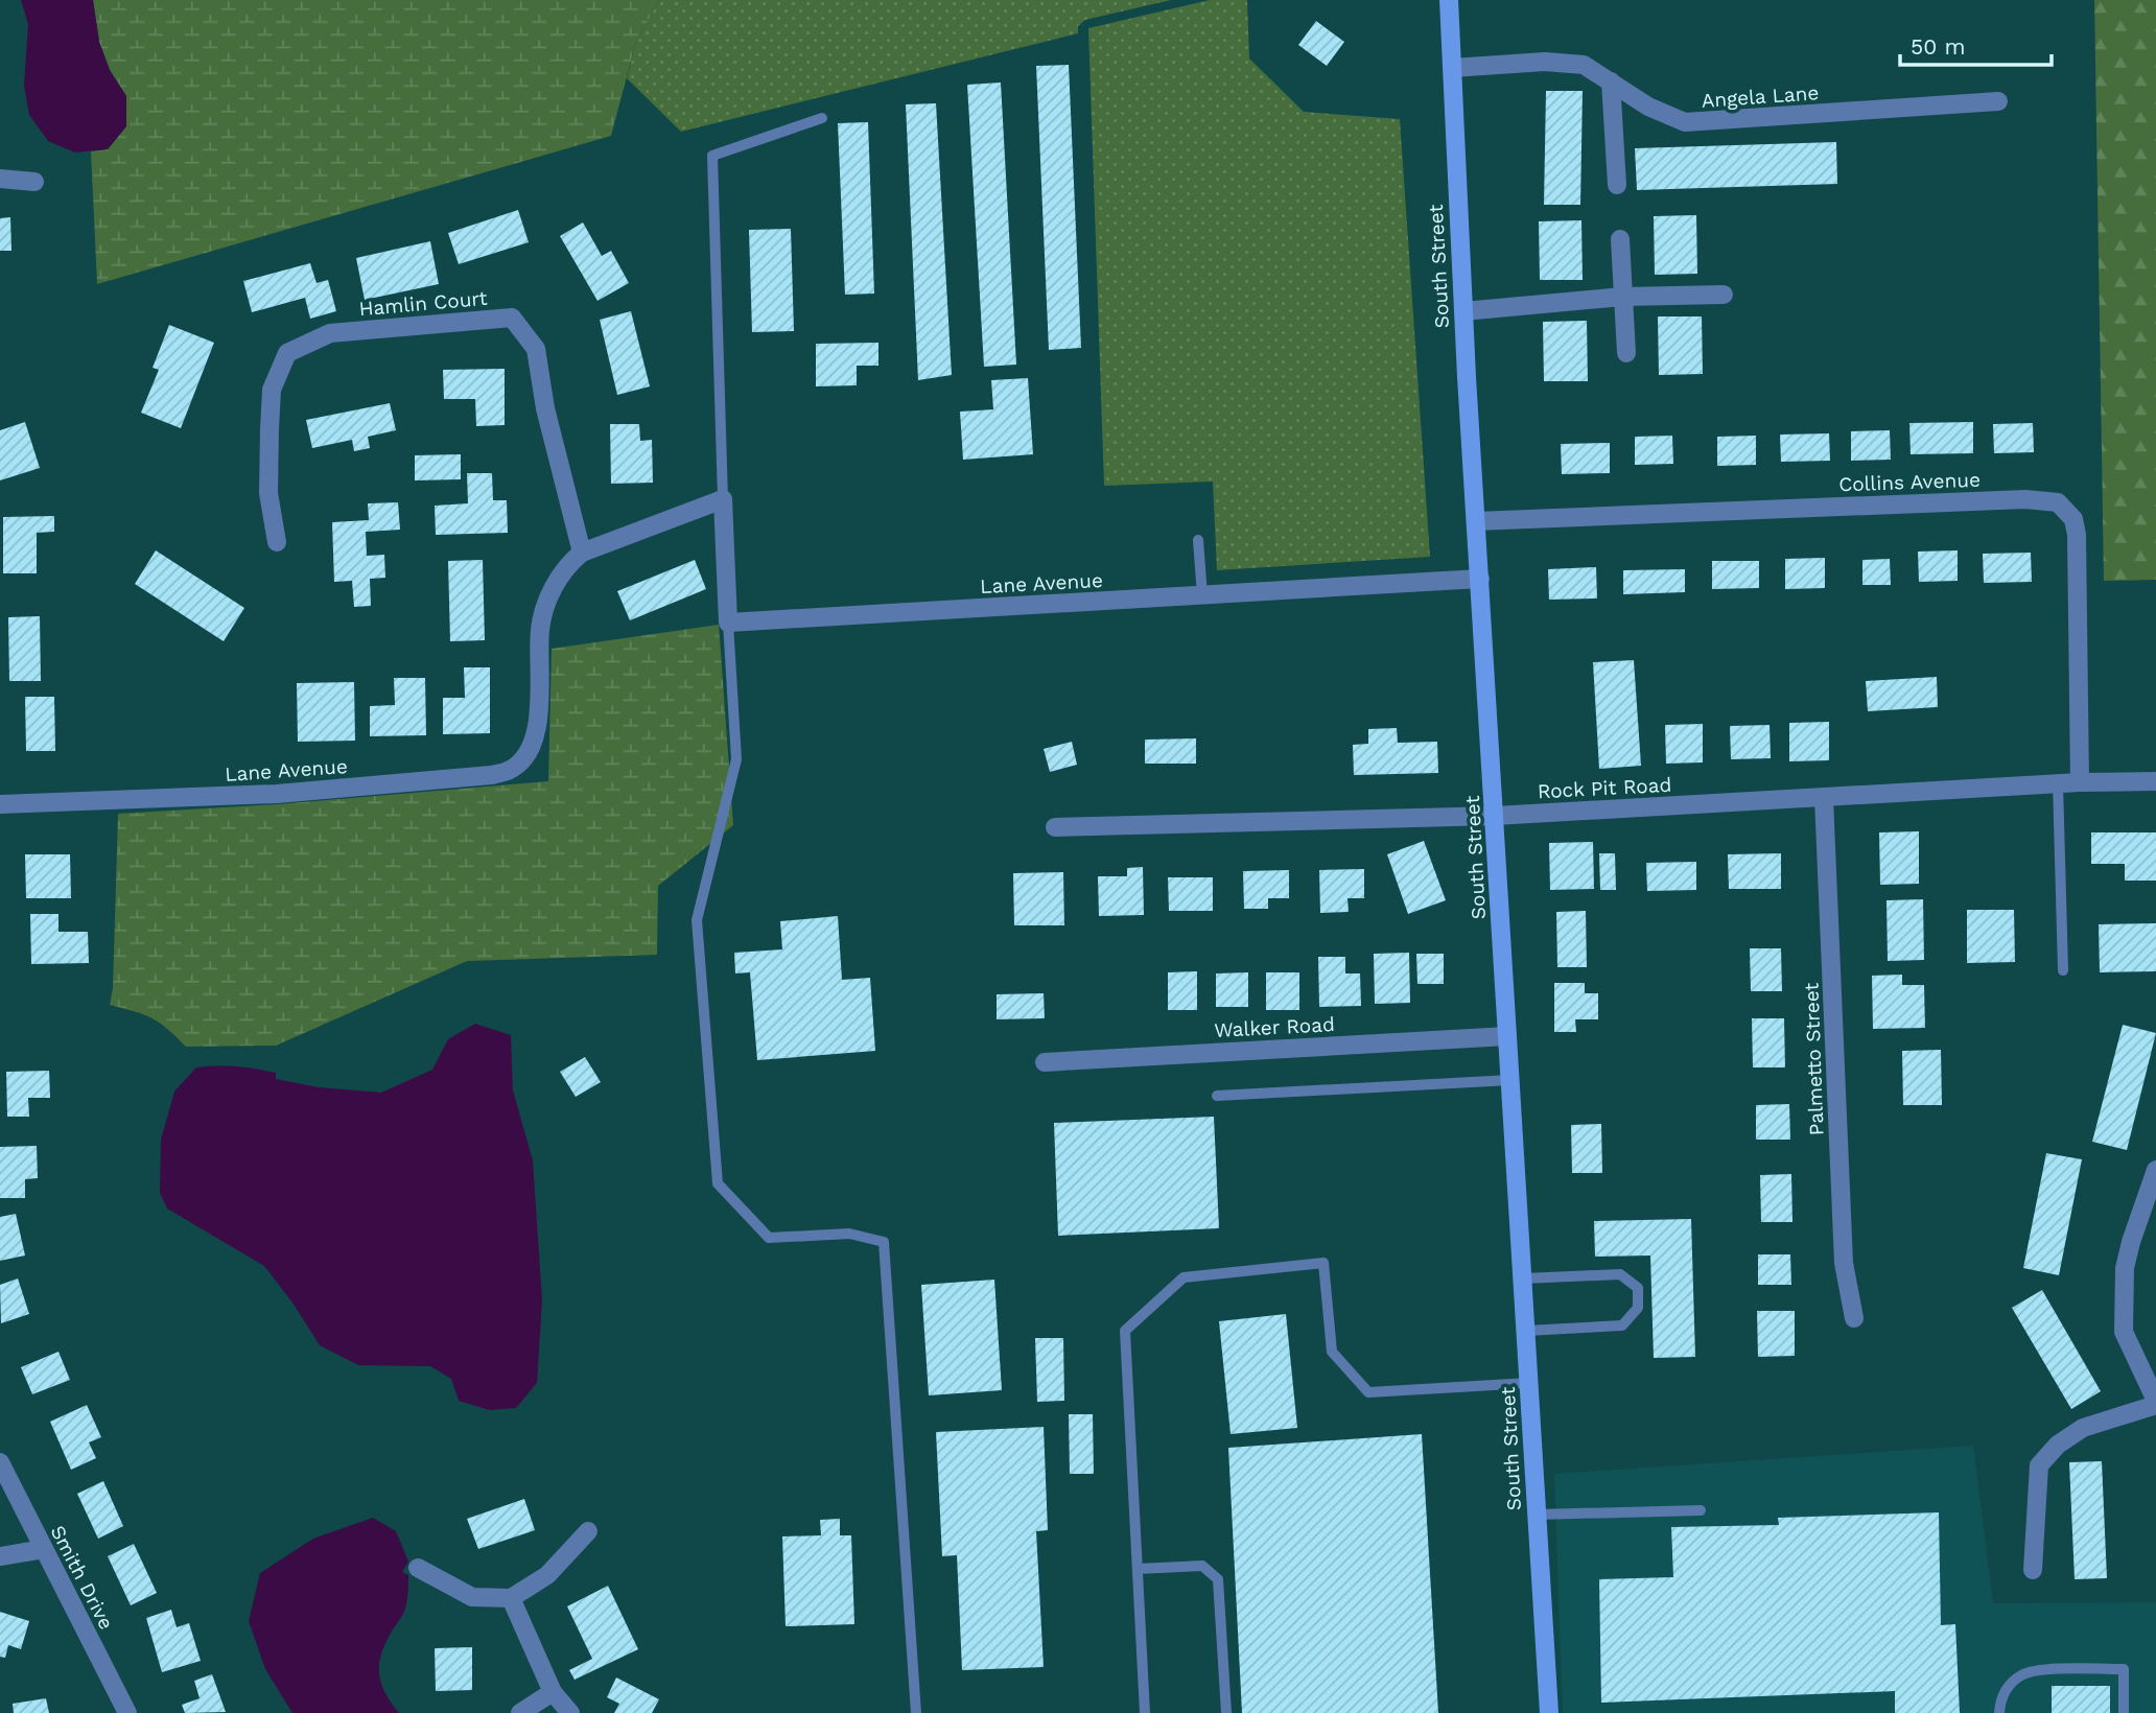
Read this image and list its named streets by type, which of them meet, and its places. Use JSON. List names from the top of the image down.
{
  "streets": {
    "main road": ["South Street"],
    "street": [
      "Angela Lane",
      "Hamlin Court",
      "Collins Avenue",
      "Lane Avenue",
      "Rock Pit Road",
      "Walker Road",
      "Palmetto Street",
      "Smith Drive"
    ]
  },
  "crossings": [
    ["Angela Lane", "South Street"],
    ["South Street", "Collins Avenue"],
    ["South Street", "Lane Avenue"],
    ["South Street", "Rock Pit Road"],
    ["South Street", "Walker Road"],
    ["Hamlin Court", "Lane Avenue"],
    ["Collins Avenue", "Rock Pit Road"],
    ["Rock Pit Road", "Palmetto Street"]
  ],
  "scale_bar": "50 m"
}
